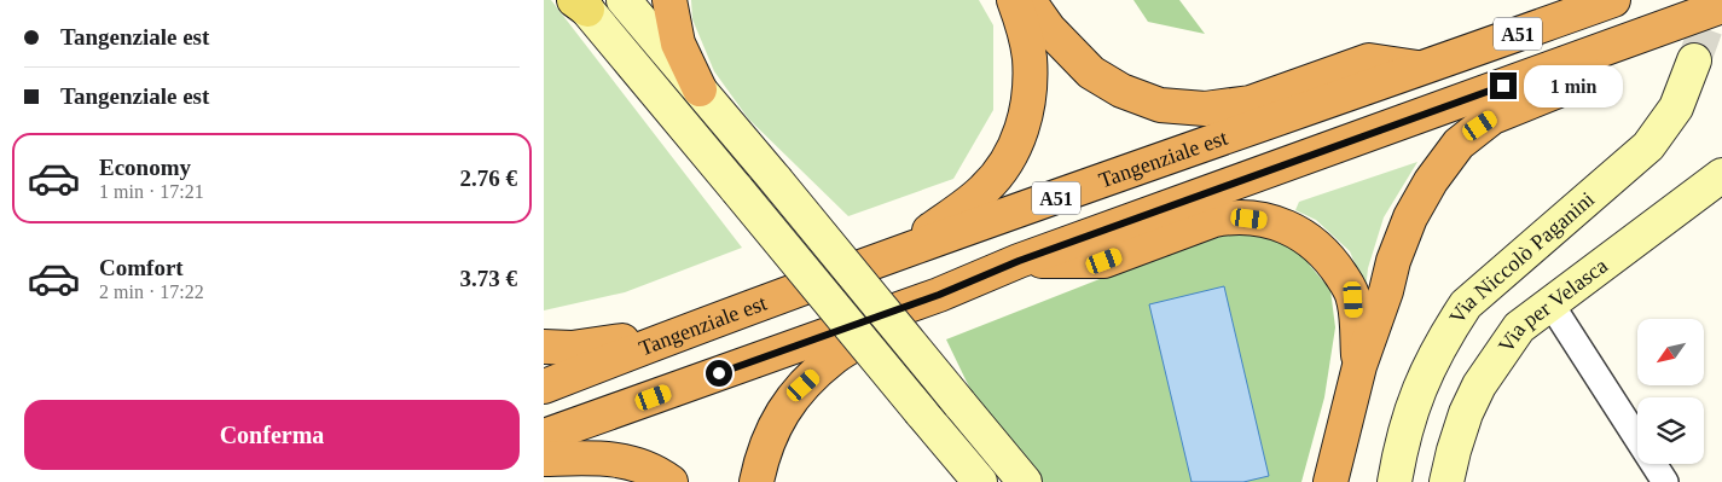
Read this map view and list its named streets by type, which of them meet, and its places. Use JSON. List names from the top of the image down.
{
  "streets": {
    "highway": ["A51", "Tangenziale est"],
    "main road": ["Via Niccolò Paganini", "Via per Velasca"]
  },
  "north": "bottom left",
  "page": {
    "banner": ["Tangenziale est", "Tangenziale est"],
    "bubble": "1 min",
    "list": [
      {
        "name": "Economy",
        "note": "1 min · 17:21",
        "value": "2.76 €"
      },
      {
        "name": "Comfort",
        "note": "2 min · 17:22",
        "value": "3.73 €"
      }
    ],
    "buttons": "Conferma"
  }
}
